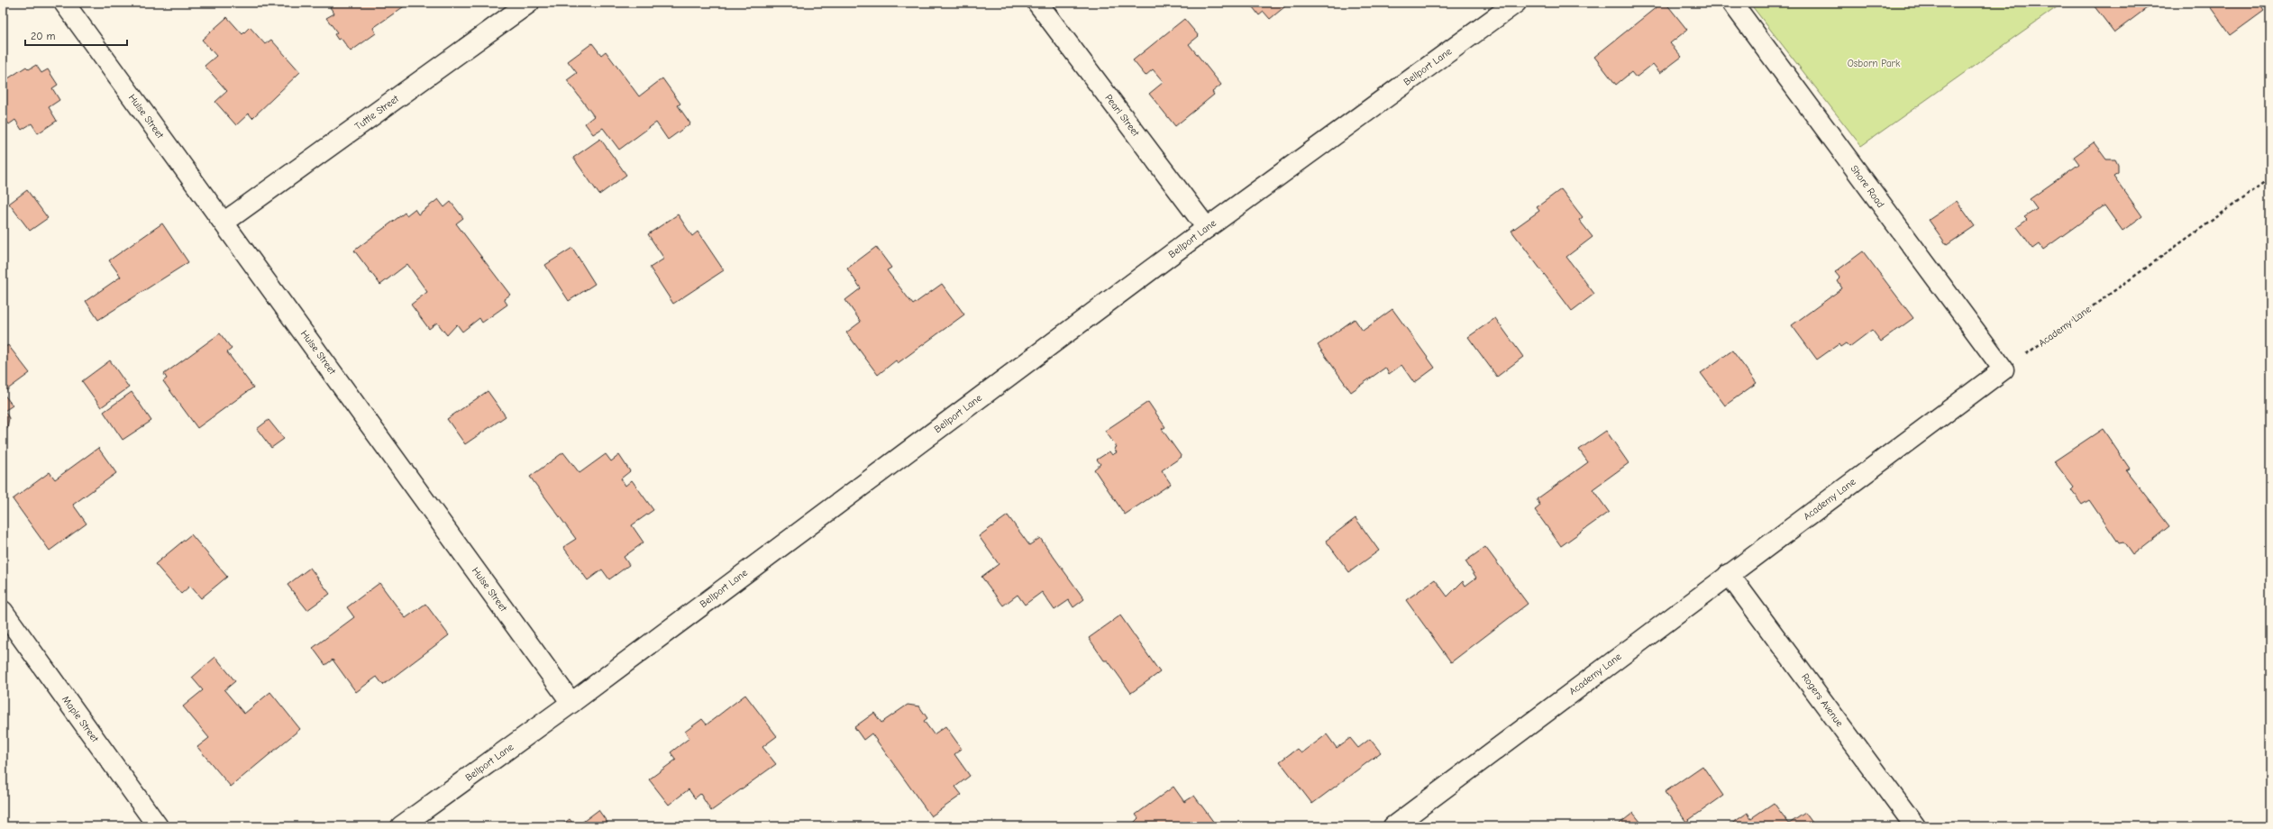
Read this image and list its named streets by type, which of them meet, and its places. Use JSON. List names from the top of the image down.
{
  "streets": {
    "street": [
      "Bellport Lane",
      "Tuttle Street",
      "Pearl Street",
      "Hulse Street",
      "Shore Road",
      "Academy Lane",
      "Rogers Avenue",
      "Maple Street"
    ]
  },
  "crossings": [
    ["Bellport Lane", "Pearl Street"],
    ["Bellport Lane", "Hulse Street"],
    ["Tuttle Street", "Hulse Street"],
    ["Shore Road", "Academy Lane"],
    ["Academy Lane", "Rogers Avenue"]
  ],
  "parks": ["Osborn Park"],
  "scale_bar": "20 m"
}
